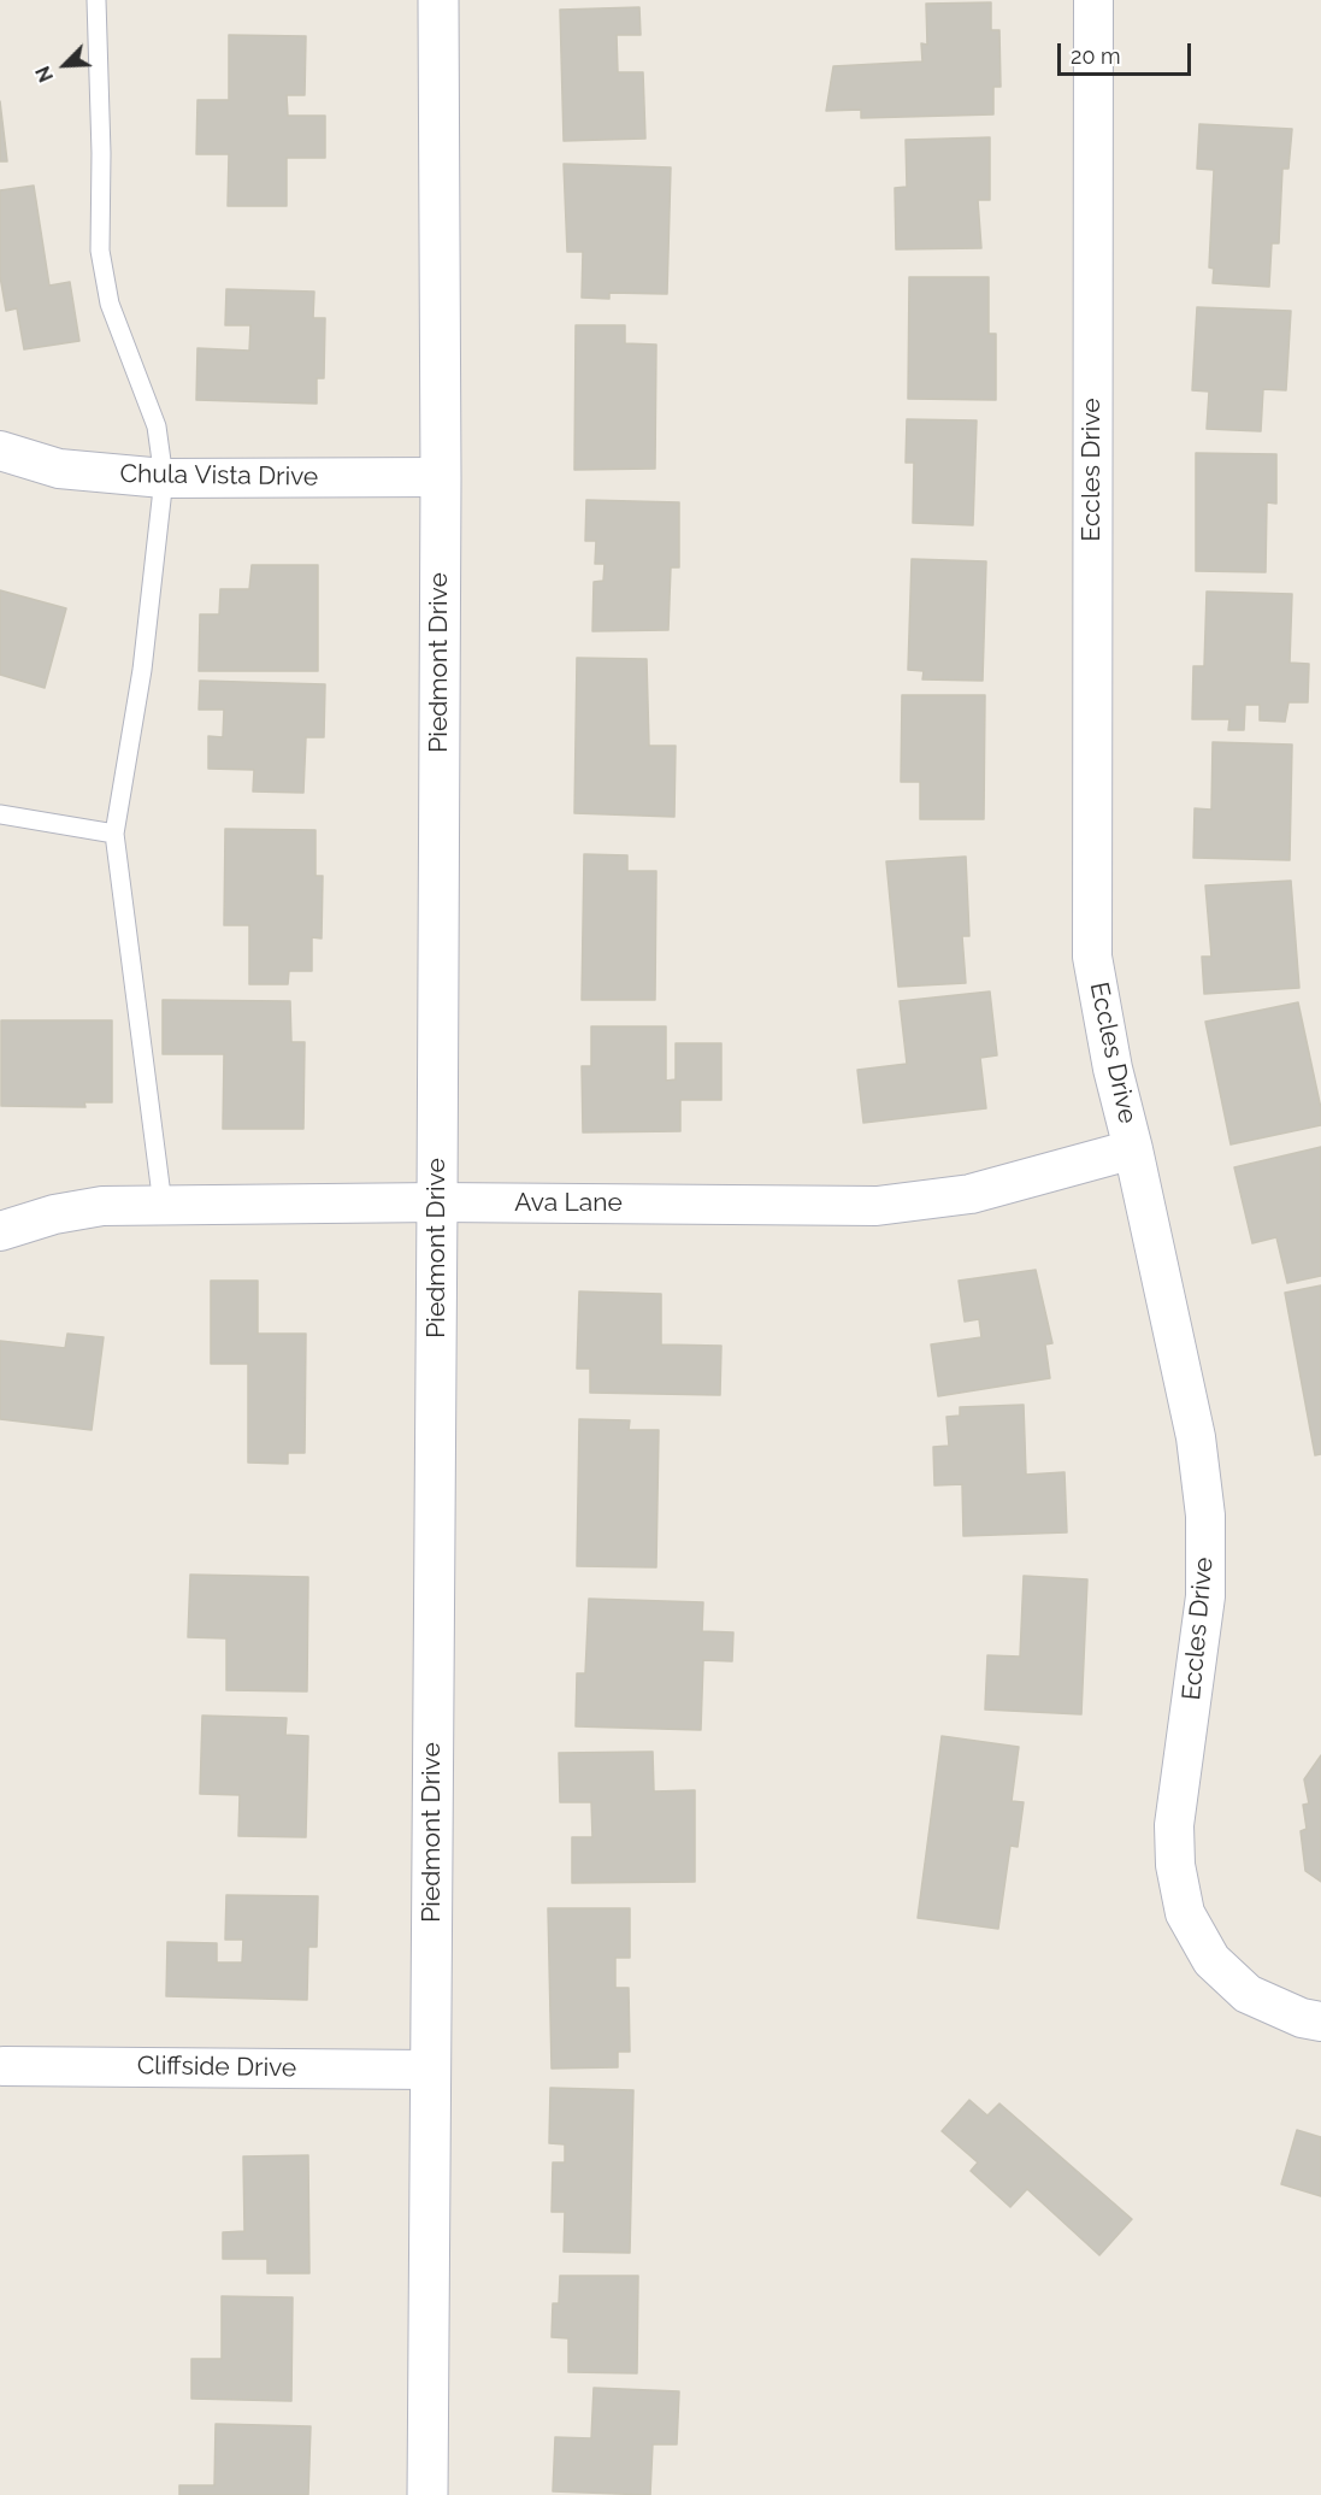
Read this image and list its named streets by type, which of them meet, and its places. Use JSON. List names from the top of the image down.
{
  "streets": {
    "street": [
      "Eccles Drive",
      "Chula Vista Drive",
      "Piedmont Drive",
      "Ava Lane",
      "Cliffside Drive"
    ]
  },
  "crossings": [
    ["Eccles Drive", "Ava Lane"],
    ["Chula Vista Drive", "Piedmont Drive"],
    ["Piedmont Drive", "Ava Lane"],
    ["Piedmont Drive", "Cliffside Drive"]
  ],
  "scale_bar": "20 m",
  "north": "bottom left"
}
